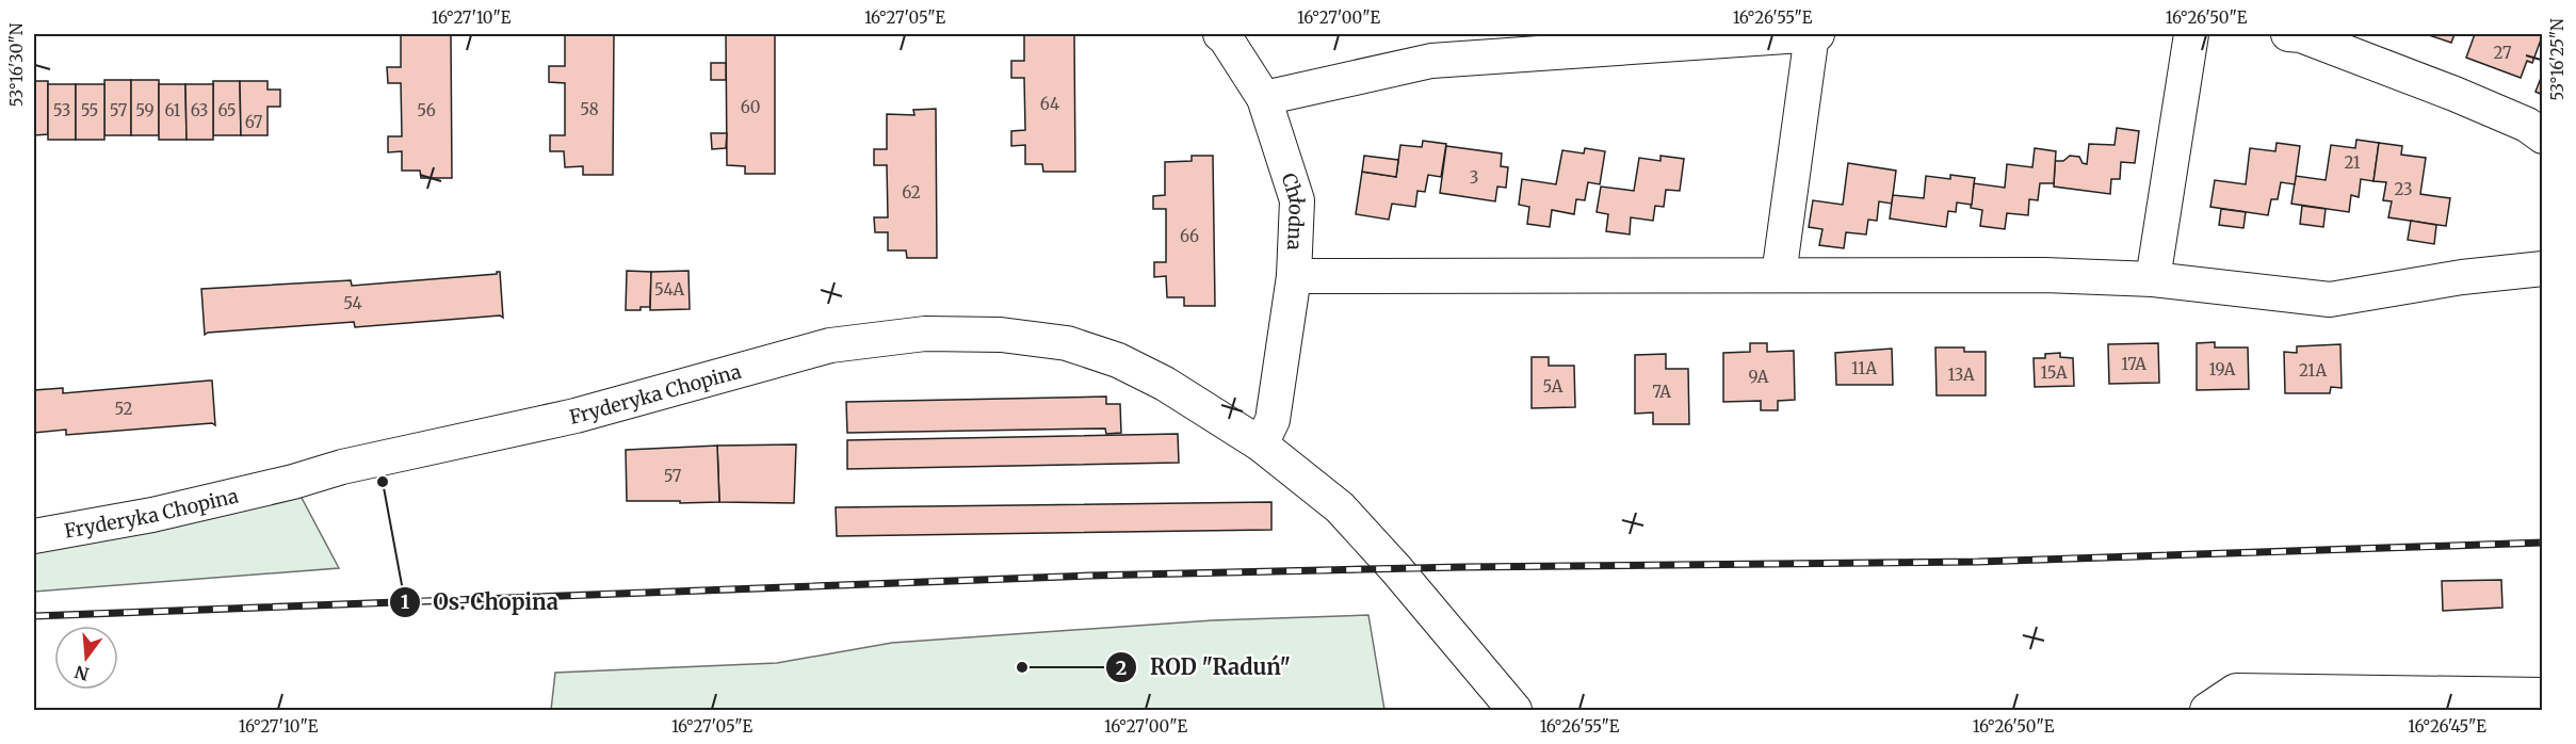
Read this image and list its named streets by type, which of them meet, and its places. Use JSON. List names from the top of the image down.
{
  "streets": {
    "street": ["Chłodna", "Fryderyka Chopina"]
  },
  "crossings": [
    ["Chłodna", "Fryderyka Chopina"]
  ],
  "places": ["Os. Chopina", "ROD \"Raduń\""],
  "house_numbers": [
    "27",
    "64",
    "60",
    "58",
    "53",
    "55",
    "57",
    "59",
    "61",
    "63",
    "65",
    "56",
    "67",
    "21",
    "3",
    "23",
    "62",
    "66",
    "54A",
    "54",
    "17A",
    "11A",
    "19A",
    "21A",
    "15A",
    "13A",
    "9A",
    "5A",
    "7A",
    "52",
    "57"
  ],
  "north": "bottom",
  "coordinates": [
    "16°27'10\"E",
    "16°27'05\"E",
    "16°27'00\"E",
    "16°26'55\"E",
    "16°26'50\"E",
    "53°16'25\"N",
    "53°16'30\"N",
    "16°26'45\"E"
  ]
}
